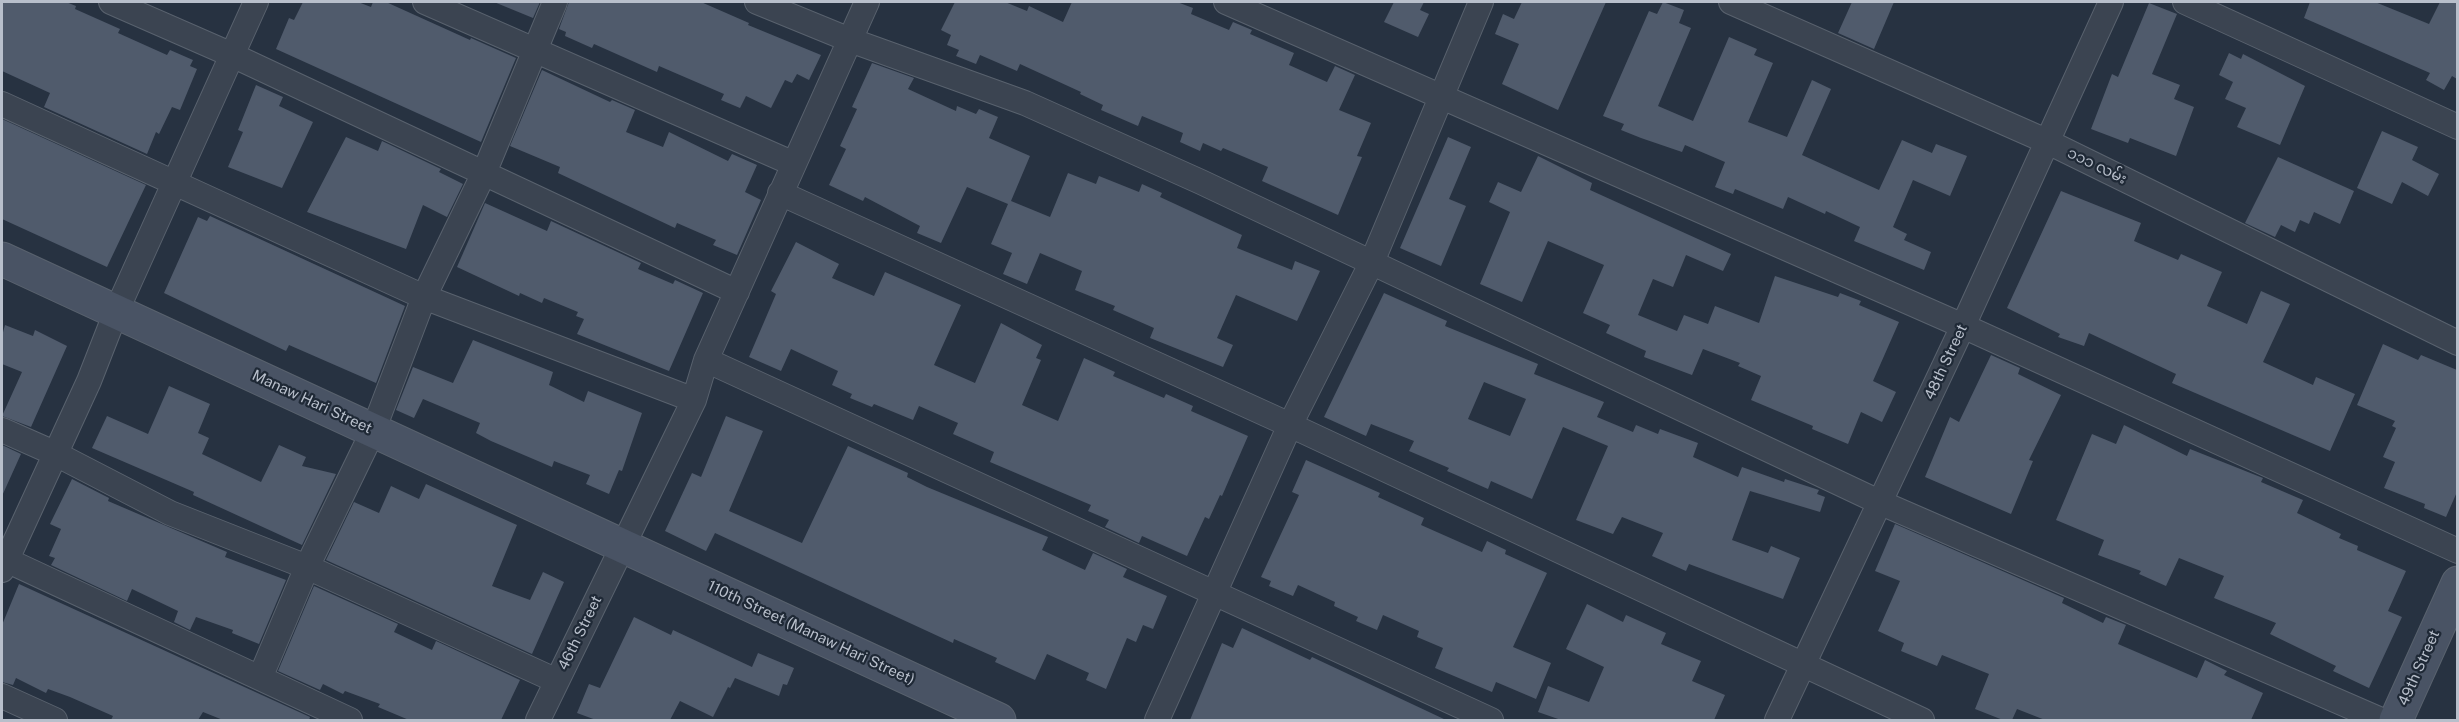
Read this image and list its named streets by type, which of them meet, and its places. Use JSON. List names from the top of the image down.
{
  "streets": {
    "street": [
      "၁၁၁ လမ်း",
      "48th Street",
      "Manaw Hari Street",
      "46th Street",
      "110th Street (Manaw Hari Street)",
      "49th Street"
    ]
  },
  "crossings": [
    ["၁၁၁ လမ်း", "48th Street"],
    ["Manaw Hari Street", "46th Street"],
    ["Manaw Hari Street", "110th Street (Manaw Hari Street)"],
    ["46th Street", "110th Street (Manaw Hari Street)"]
  ]
}
